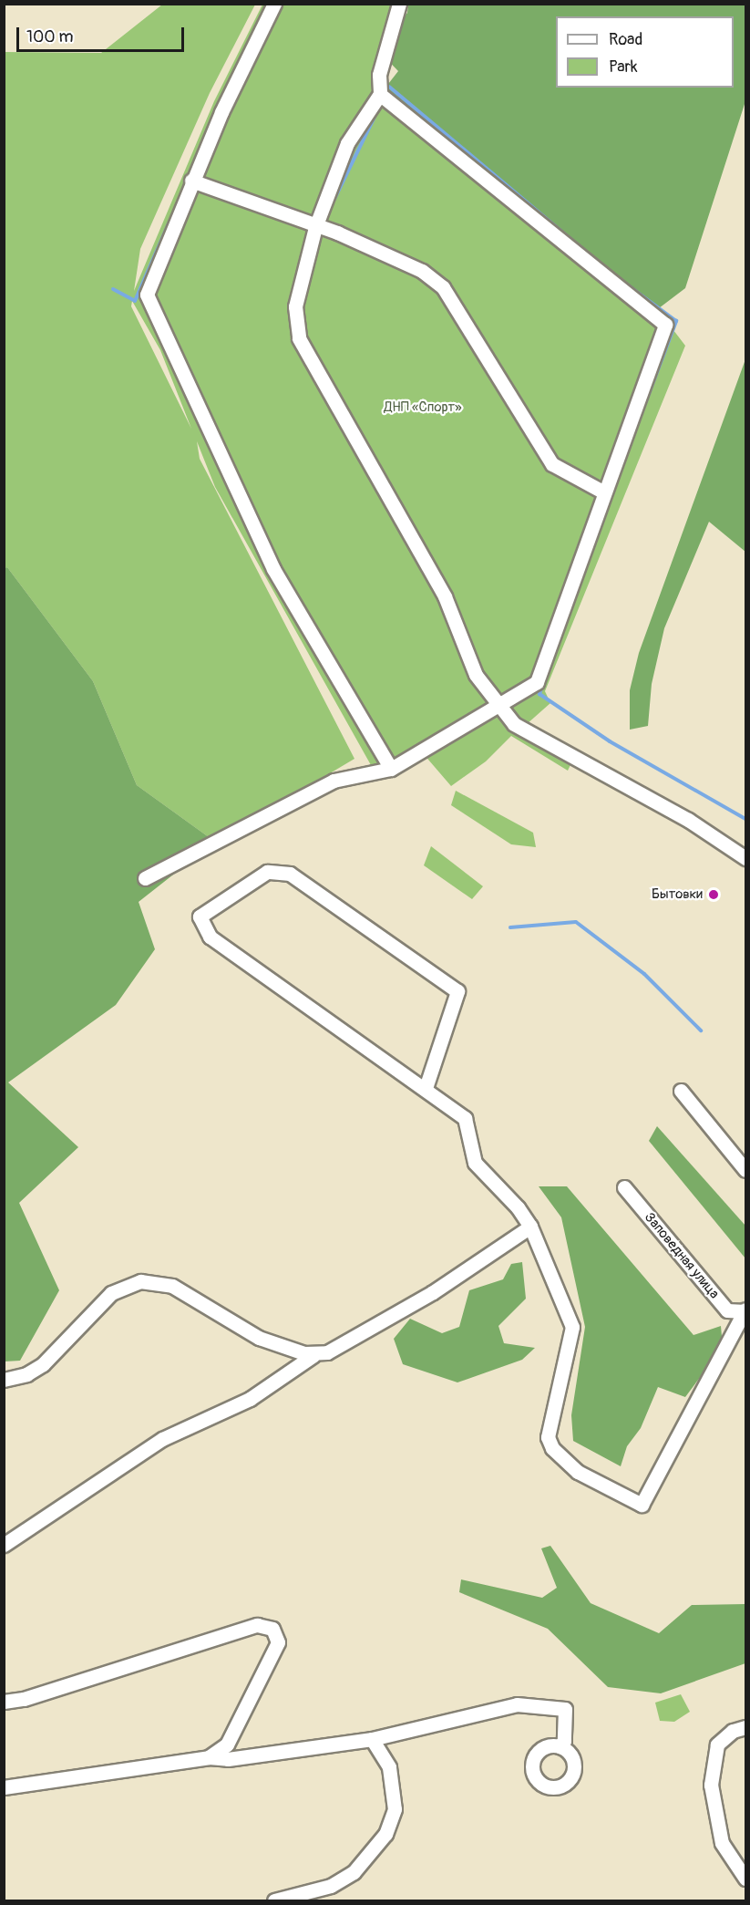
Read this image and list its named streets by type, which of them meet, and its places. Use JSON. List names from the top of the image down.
{
  "streets": {
    "street": ["Заповедная улица"]
  },
  "parks": ["ДНП «Спорт»"],
  "places": ["Бытовки"],
  "legend": ["Road", "Park"],
  "scale_bar": "100 m"
}
